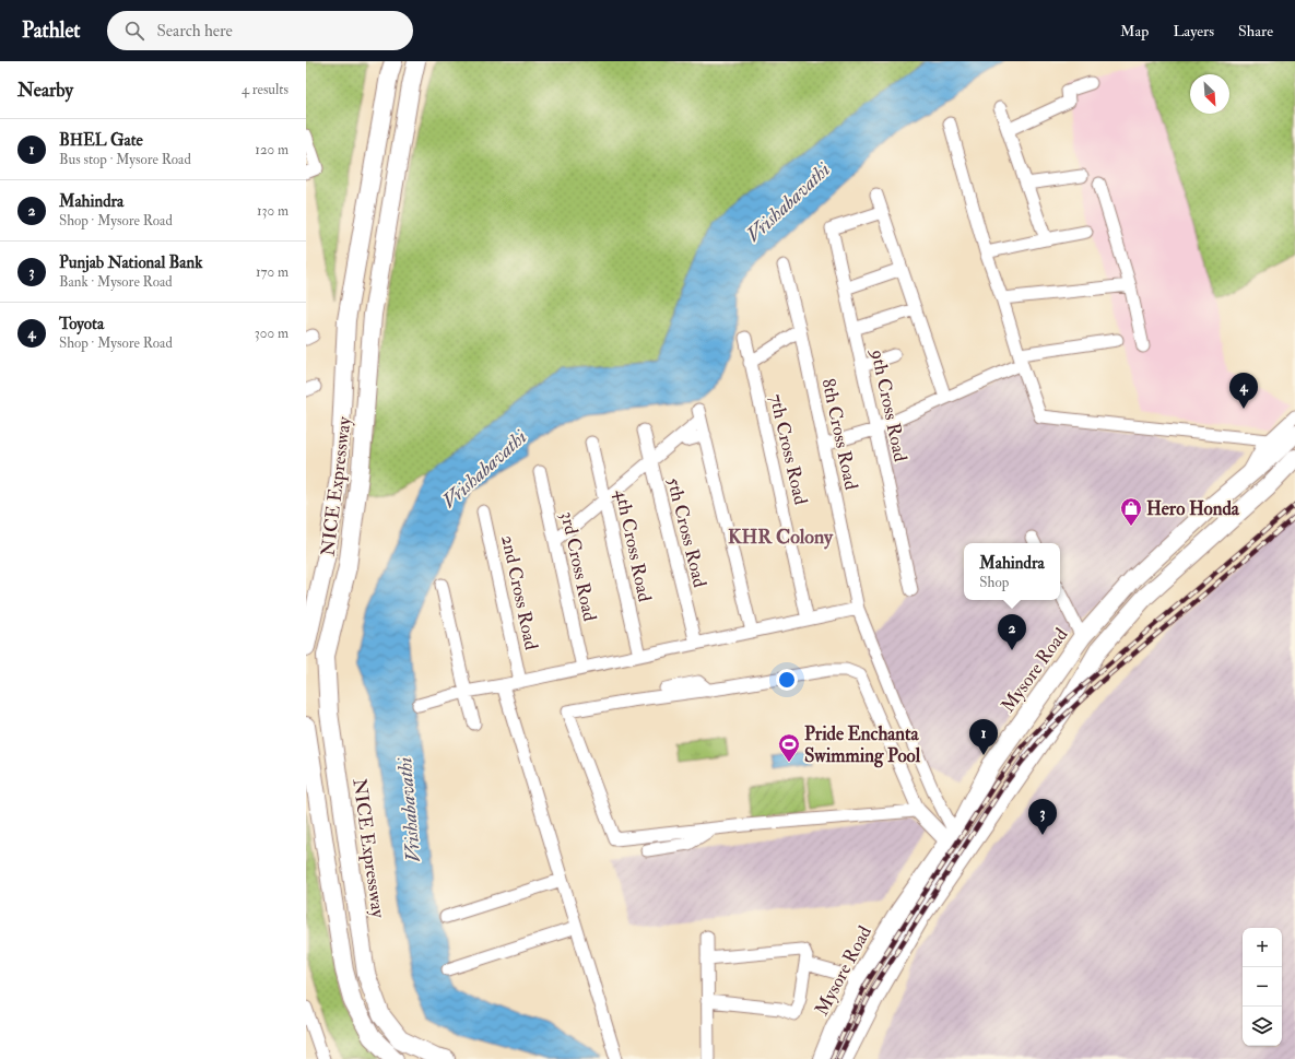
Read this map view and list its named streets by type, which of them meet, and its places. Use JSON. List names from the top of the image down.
{
  "streets": {
    "highway": ["NICE Expressway", "Mysore Road"],
    "street": [
      "9th Cross Road",
      "8th Cross Road",
      "7th Cross Road",
      "5th Cross Road",
      "4th Cross Road",
      "3rd Cross Road",
      "2nd Cross Road"
    ]
  },
  "crossings": [
    ["8th Cross Road", "Mysore Road"]
  ],
  "districts": ["KHR Colony"],
  "water": ["Vrishabavathi"],
  "places": {
    "shop": ["Hero Honda"],
    "sports": ["Pride Enchanta Swimming Pool"]
  },
  "north": "bottom right",
  "page": {
    "header": "Pathlet",
    "search": "Search here",
    "nav": ["Map", "Layers", "Share"],
    "heading": ["Nearby", "4 results"],
    "list": [
      {
        "mark": "1",
        "name": "BHEL Gate",
        "note": "Bus stop · Mysore Road",
        "value": "120 m"
      },
      {
        "mark": "2",
        "name": "Mahindra",
        "note": "Shop · Mysore Road",
        "value": "130 m"
      },
      {
        "mark": "3",
        "name": "Punjab National Bank",
        "note": "Bank · Mysore Road",
        "value": "170 m"
      },
      {
        "mark": "4",
        "name": "Toyota",
        "note": "Shop · Mysore Road",
        "value": "300 m"
      }
    ],
    "pins": [
      "4",
      "2",
      "1",
      "3"
    ],
    "popup": ["Mahindra", "Shop"],
    "map_buttons": ["+", "−"]
  }
}
